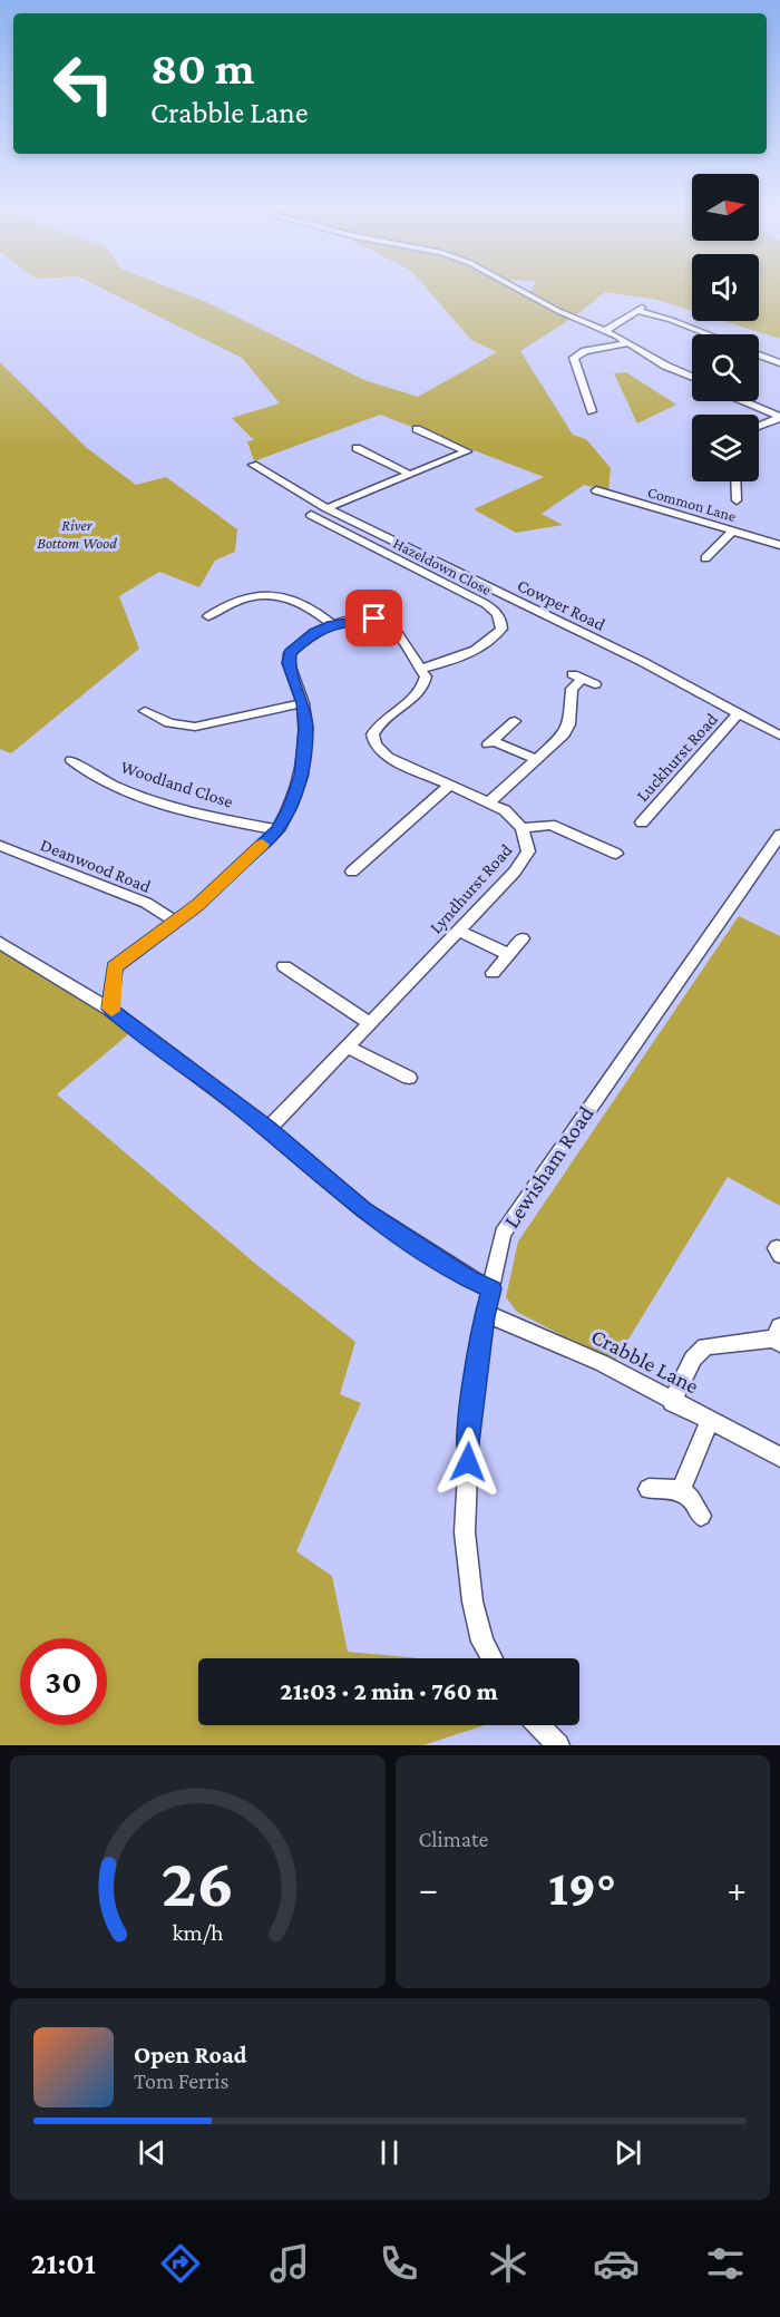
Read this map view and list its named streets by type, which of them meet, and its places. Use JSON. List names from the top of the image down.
{
  "streets": {
    "street": [
      "Common Lane",
      "Hazeldown Close",
      "Cowper Road",
      "Luckhurst Road",
      "Woodland Close",
      "Deanwood Road",
      "Lyndhurst Road",
      "Lewisham Road",
      "Crabble Lane"
    ]
  },
  "crossings": [
    ["Hazeldown Close", "Lyndhurst Road"],
    ["Cowper Road", "Luckhurst Road"],
    ["Lewisham Road", "Crabble Lane"]
  ],
  "parks": ["River Bottom Wood"],
  "north": "right",
  "page": {
    "turn": ["80 m", "Crabble Lane"],
    "limit": "30",
    "trip": "21:03 · 2 min · 760 m",
    "tile": "Climate",
    "heat": ["−", "19°", "+"],
    "song": ["Open Road", "Tom Ferris"],
    "tabs": "21:01",
    "gauge": ["26", "km/h"]
  }
}
